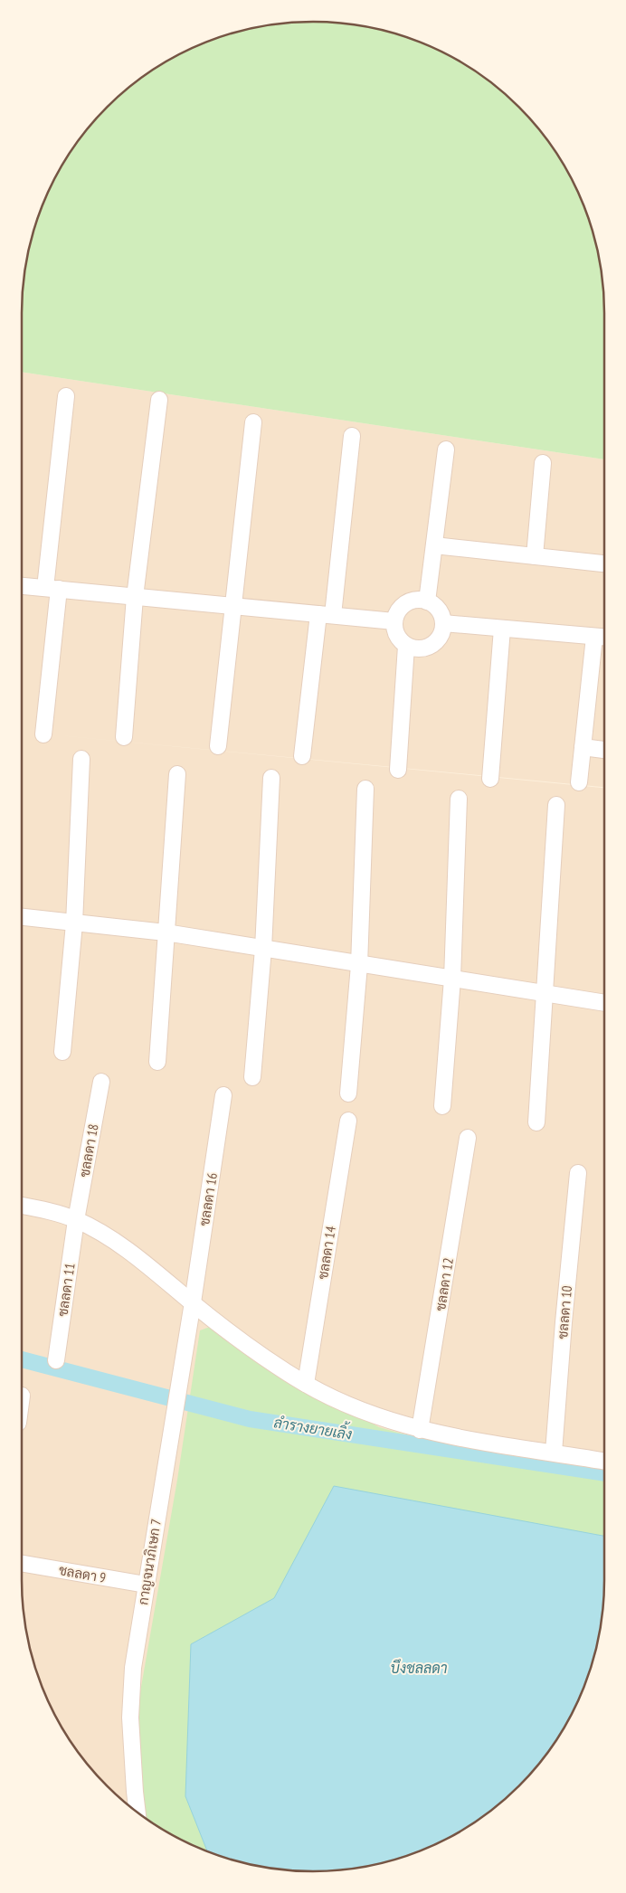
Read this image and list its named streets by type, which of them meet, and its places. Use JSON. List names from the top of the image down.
{
  "streets": {
    "street": [
      "ชลลดา 18",
      "ชลลดา 16",
      "ชลลดา 14",
      "ชลลดา 12",
      "ชลลดา 11",
      "ชลลดา 10",
      "กาญจนาภิเษก 7",
      "ชลลดา 9"
    ]
  },
  "crossings": [
    ["ชลลดา 18", "ชลลดา 11"],
    ["ชลลดา 16", "กาญจนาภิเษก 7"],
    ["กาญจนาภิเษก 7", "ชลลดา 9"]
  ],
  "water": ["ลำรางยายเลิ้ง", "บึงชลลดา"]
}
